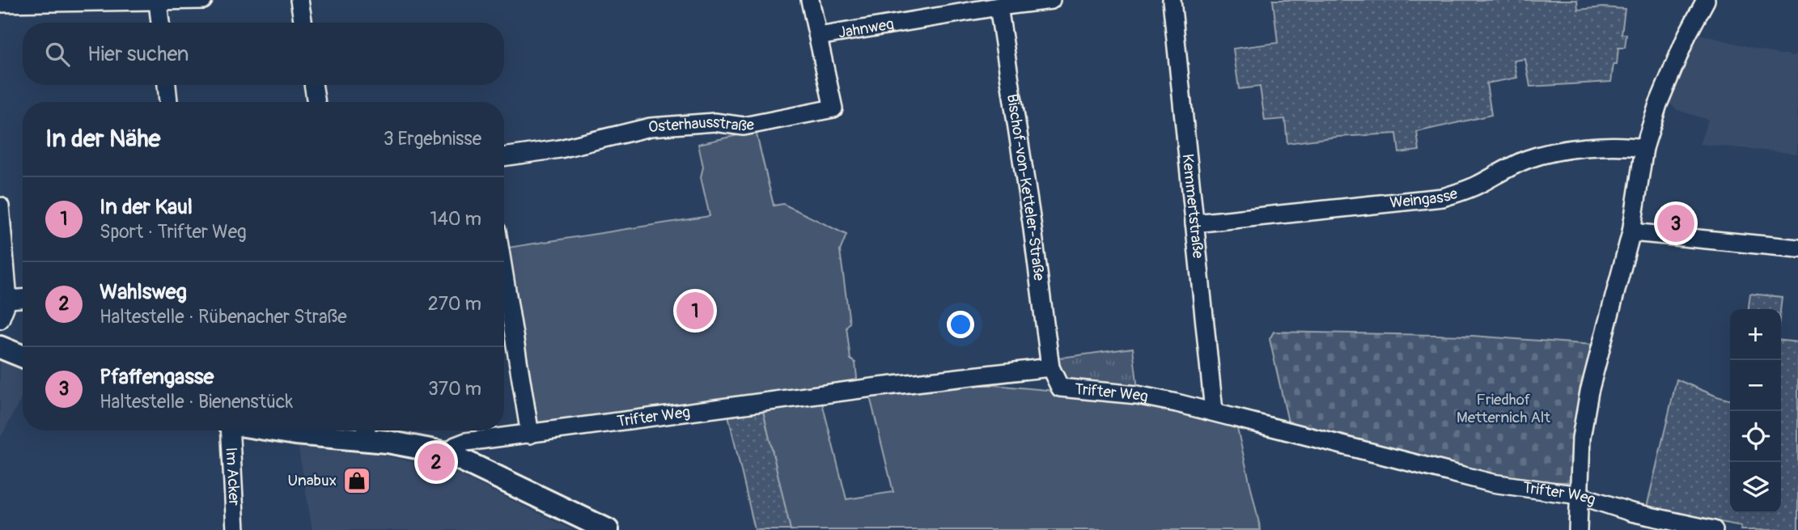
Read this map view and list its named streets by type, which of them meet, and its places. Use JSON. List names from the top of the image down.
{
  "streets": {
    "street": [
      "Jahnweg",
      "Osterhausstraße",
      "Bischof-von-Ketteler-Straße",
      "Weingasse",
      "Kemmertstraße",
      "Trifter Weg",
      "Im Acker"
    ]
  },
  "crossings": [
    ["Jahnweg", "Osterhausstraße"],
    ["Jahnweg", "Bischof-von-Ketteler-Straße"],
    ["Bischof-von-Ketteler-Straße", "Trifter Weg"],
    ["Weingasse", "Kemmertstraße"],
    ["Kemmertstraße", "Trifter Weg"]
  ],
  "parks": ["Friedhof Metternich Alt"],
  "places": {
    "shop": ["Unabux"]
  },
  "page": {
    "search": "Hier suchen",
    "heading": ["In der Nähe", "3 Ergebnisse"],
    "list": [
      {
        "mark": "1",
        "name": "In der Kaul",
        "note": "Sport · Trifter Weg",
        "value": "140 m"
      },
      {
        "mark": "2",
        "name": "Wahlsweg",
        "note": "Haltestelle · Rübenacher Straße",
        "value": "270 m"
      },
      {
        "mark": "3",
        "name": "Pfaffengasse",
        "note": "Haltestelle · Bienenstück",
        "value": "370 m"
      }
    ],
    "pins": ["3", "1", "2"],
    "map_buttons": ["+", "−"]
  }
}
